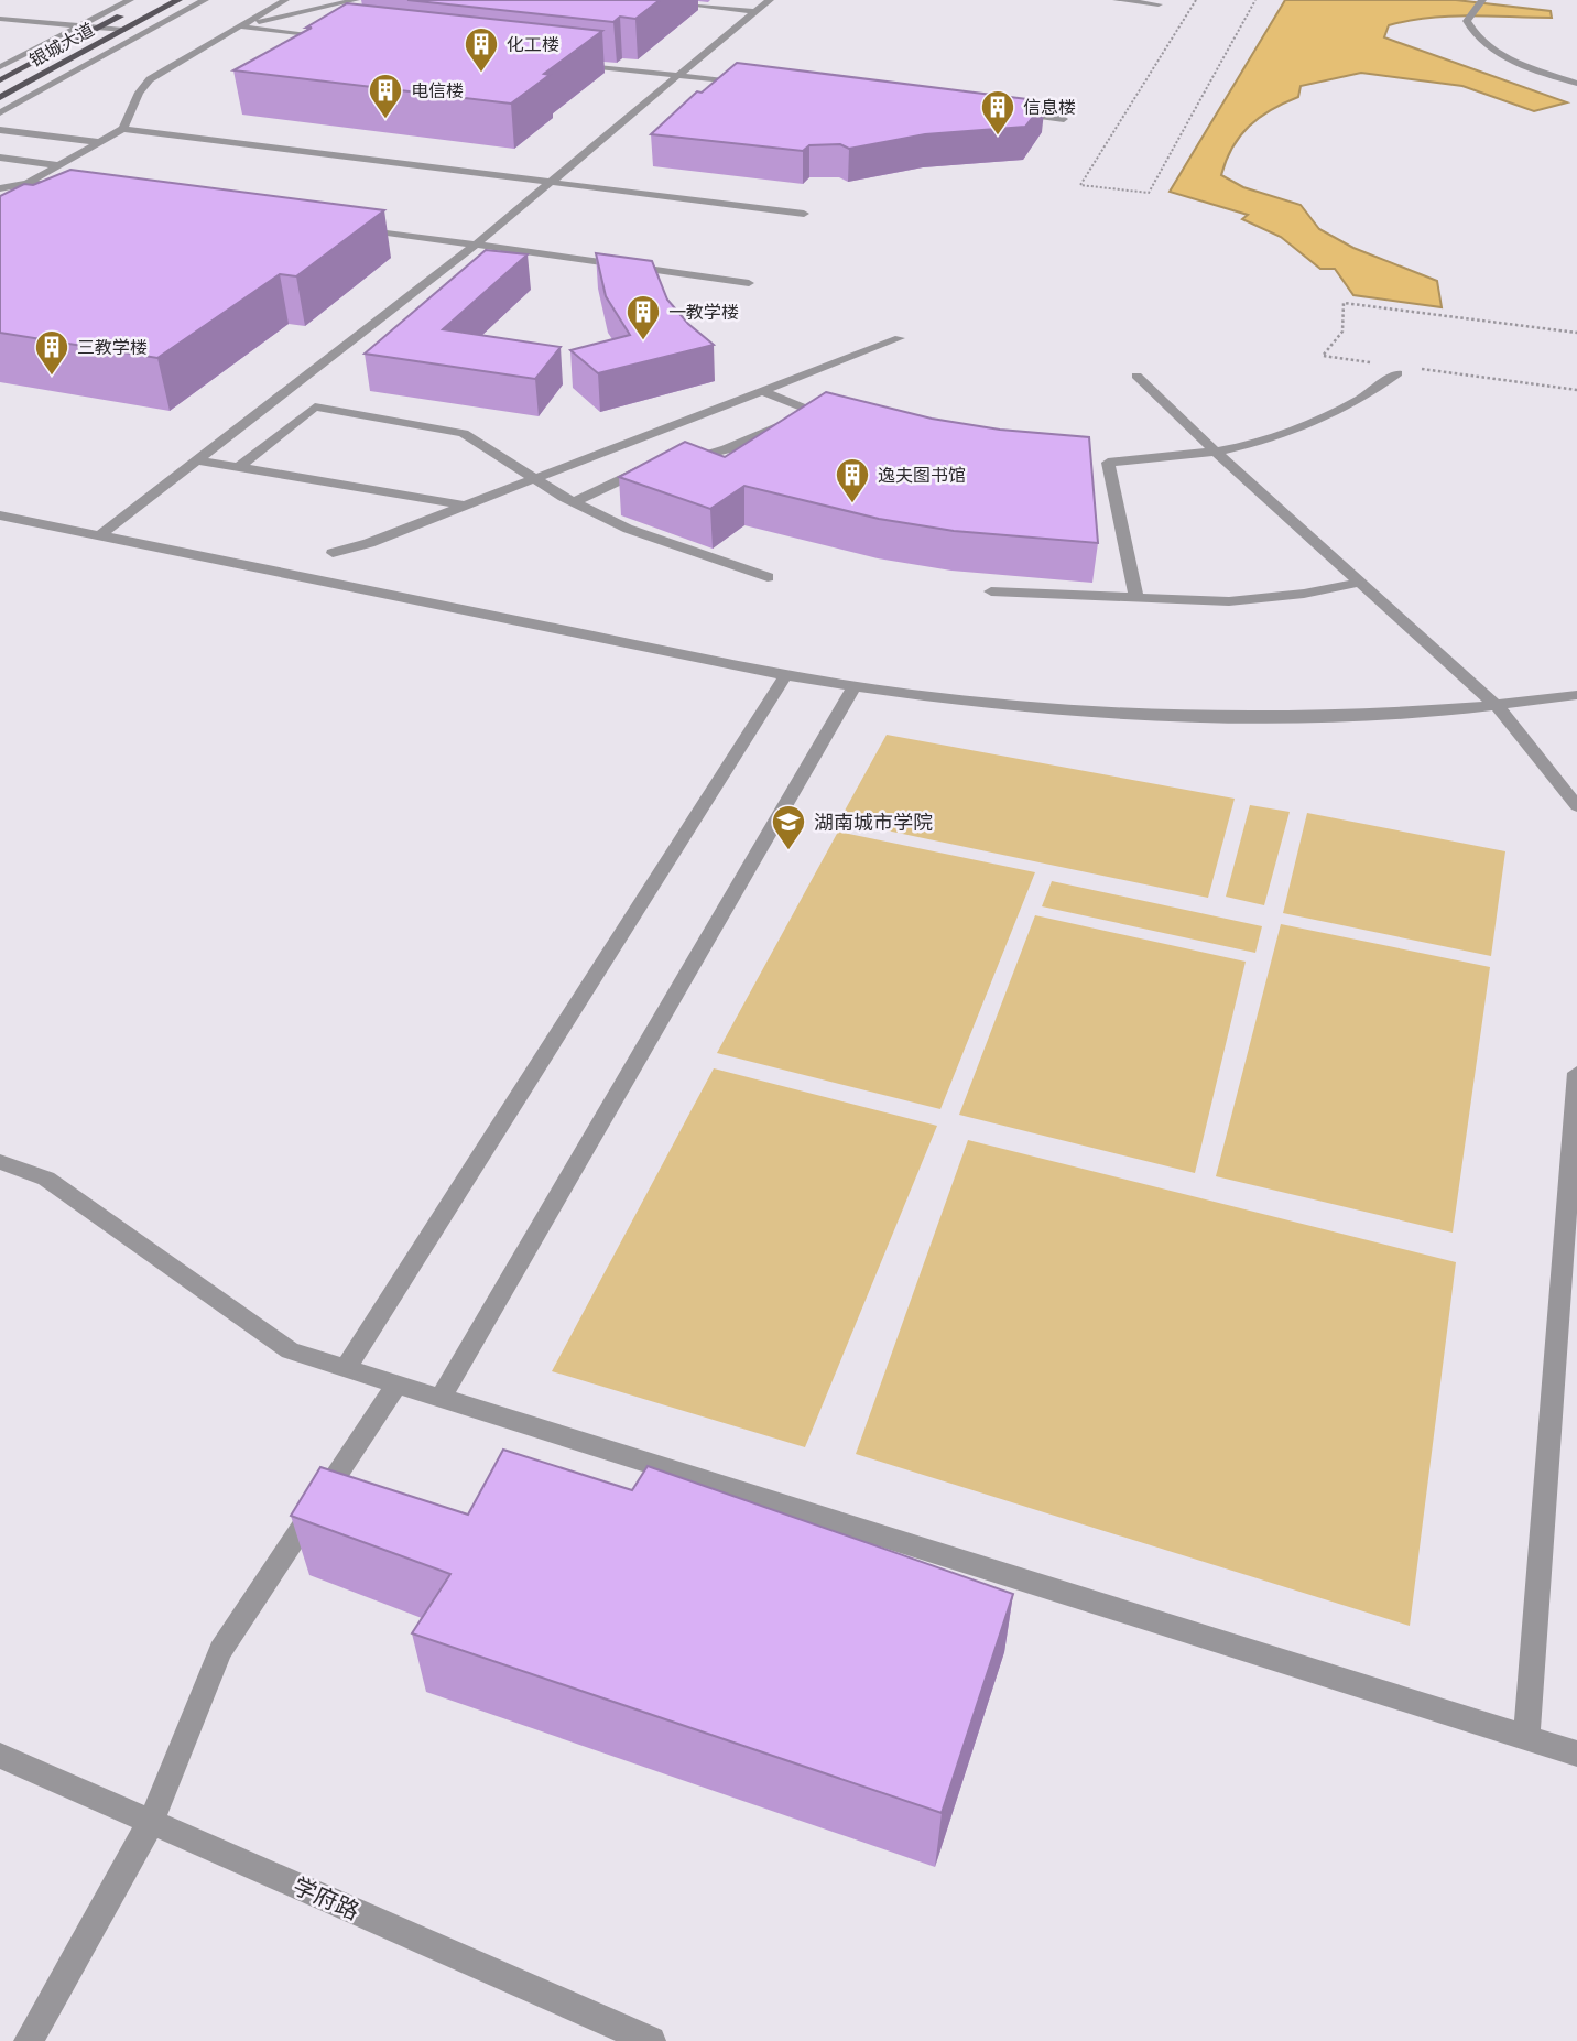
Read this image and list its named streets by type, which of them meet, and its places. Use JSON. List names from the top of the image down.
{
  "streets": {
    "main road": ["银城大道"],
    "street": ["学府路"]
  },
  "places": {
    "building": [
      "化工楼",
      "电信楼",
      "信息楼",
      "一教学楼",
      "三教学楼",
      "逸夫图书馆"
    ],
    "school or university": ["湖南城市学院"]
  }
}
